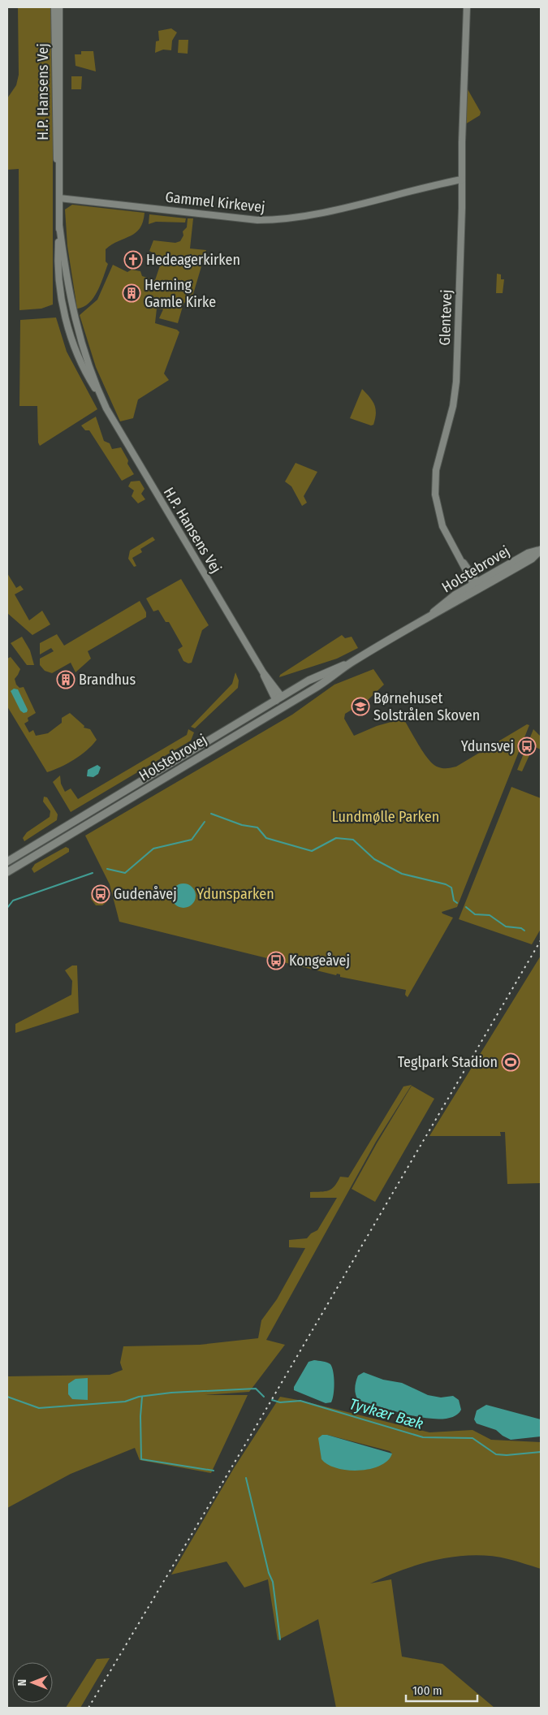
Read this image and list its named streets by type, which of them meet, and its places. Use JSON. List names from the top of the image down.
{
  "streets": {
    "main road": ["Holstebrovej"],
    "street": ["H.P. Hansens Vej", "Gammel Kirkevej", "Glentevej"]
  },
  "crossings": [
    ["H.P. Hansens Vej", "Gammel Kirkevej"],
    ["H.P. Hansens Vej", "Holstebrovej"],
    ["Gammel Kirkevej", "Glentevej"],
    ["Glentevej", "Holstebrovej"]
  ],
  "water": ["Tyvkær Bæk"],
  "parks": ["Lundmølle Parken", "Ydunsparken"],
  "places": {
    "church": ["Hedeagerkirken"],
    "building": ["Herning Gamle Kirke", "Brandhus"],
    "school or university": ["Børnehuset Solstrålen Skoven"],
    "bus stop": ["Ydunsvej", "Gudenåvej", "Kongeåvej"],
    "sports": ["Teglpark Stadion"]
  },
  "scale_bar": "100 m",
  "north": "left"
}
